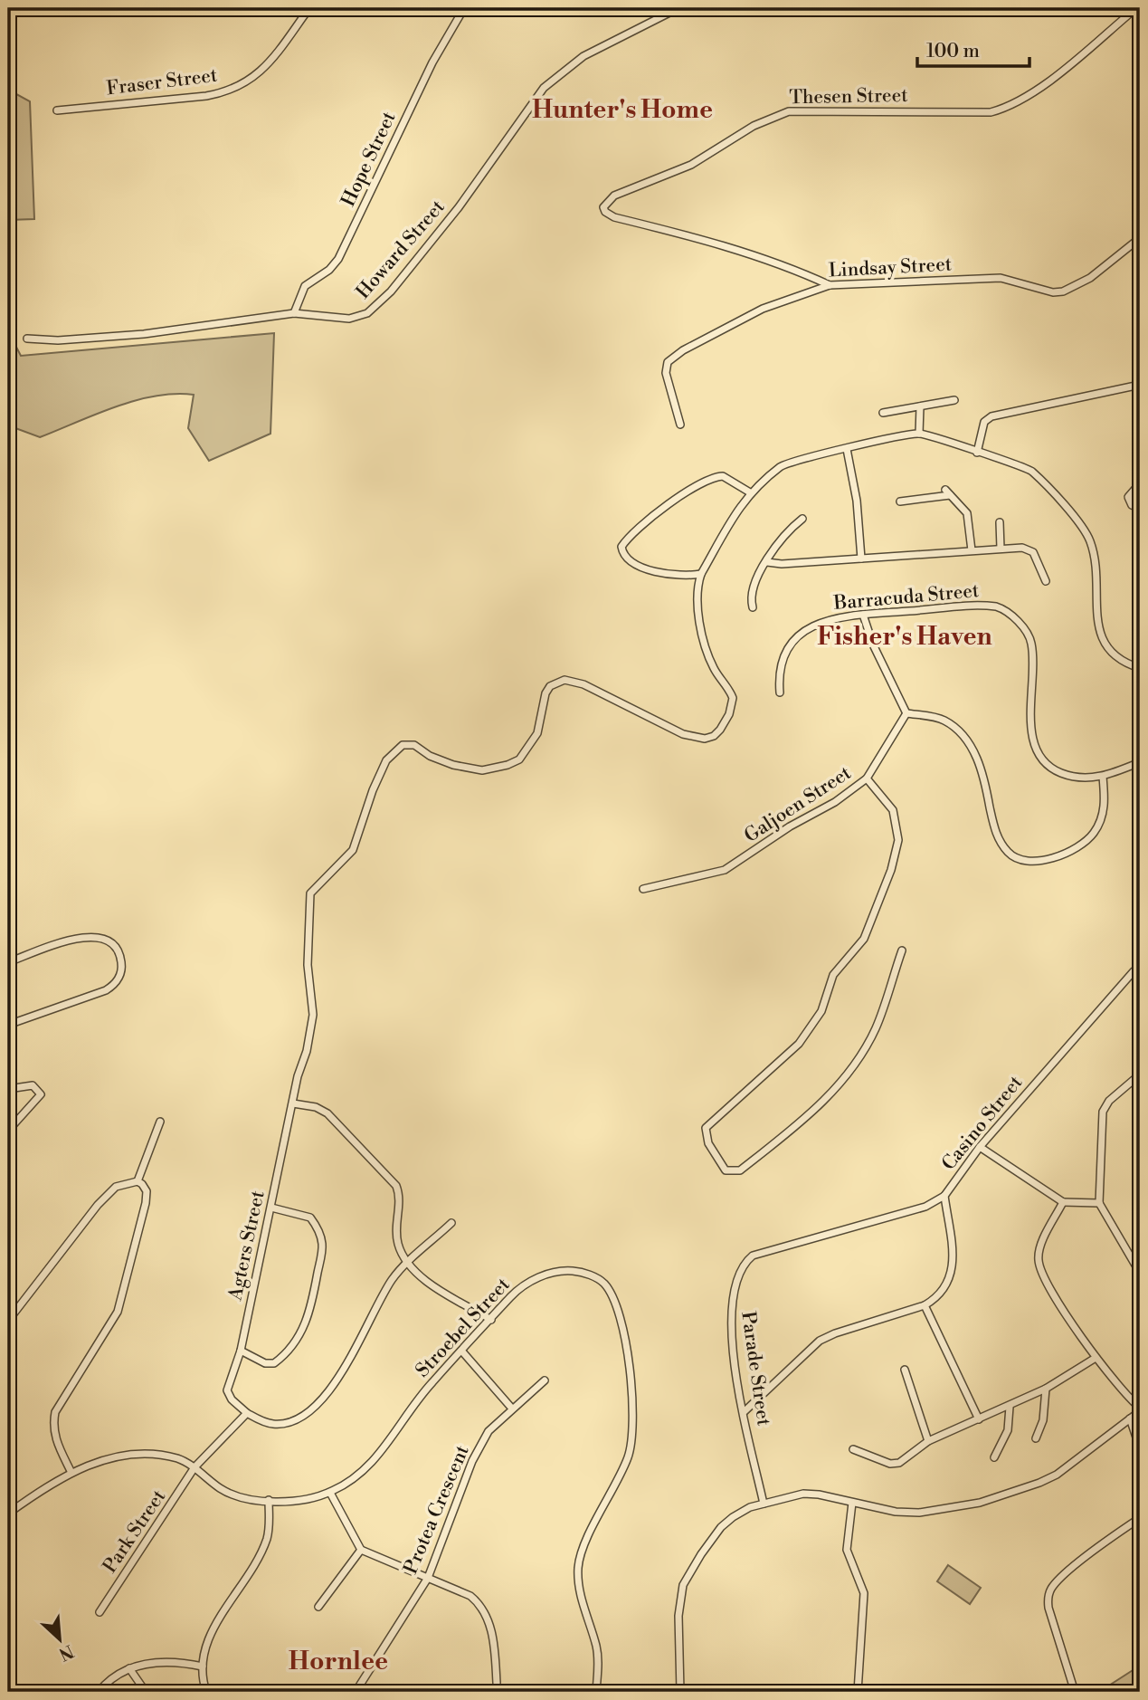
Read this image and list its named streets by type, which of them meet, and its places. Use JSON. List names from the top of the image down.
{
  "streets": {
    "street": [
      "Fraser Street",
      "Thesen Street",
      "Hope Street",
      "Howard Street",
      "Lindsay Street",
      "Barracuda Street",
      "Galjoen Street",
      "Casino Street",
      "Agters Street",
      "Stroebel Street",
      "Parade Street",
      "Protea Crescent",
      "Park Street"
    ]
  },
  "crossings": [
    ["Thesen Street", "Lindsay Street"],
    ["Hope Street", "Howard Street"],
    ["Casino Street", "Parade Street"],
    ["Agters Street", "Park Street"],
    ["Stroebel Street", "Park Street"]
  ],
  "districts": ["Hunter's Home", "Fisher's Haven", "Hornlee"],
  "scale_bar": "100 m",
  "north": "bottom right"
}
